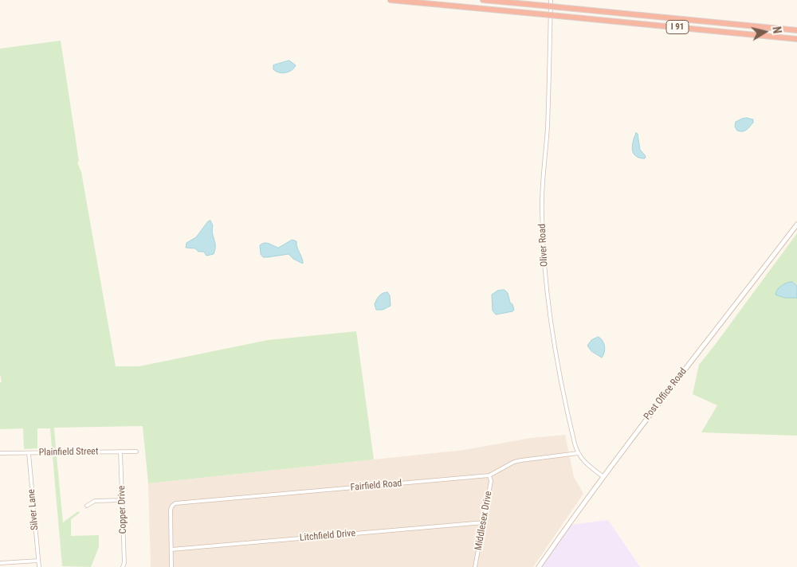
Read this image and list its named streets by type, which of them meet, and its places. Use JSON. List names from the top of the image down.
{
  "streets": {
    "highway": ["I 91"],
    "street": [
      "Oliver Road",
      "Post Office Road",
      "Plainfield Street",
      "Fairfield Road",
      "Silver Lane",
      "Copper Drive",
      "Middlesex Drive",
      "Litchfield Drive"
    ]
  },
  "crossings": [
    ["Oliver Road", "Post Office Road"],
    ["Oliver Road", "Fairfield Road"],
    ["Plainfield Street", "Silver Lane"],
    ["Plainfield Street", "Copper Drive"],
    ["Fairfield Road", "Middlesex Drive"],
    ["Fairfield Road", "Litchfield Drive"],
    ["Middlesex Drive", "Litchfield Drive"]
  ],
  "north": "right"
}
